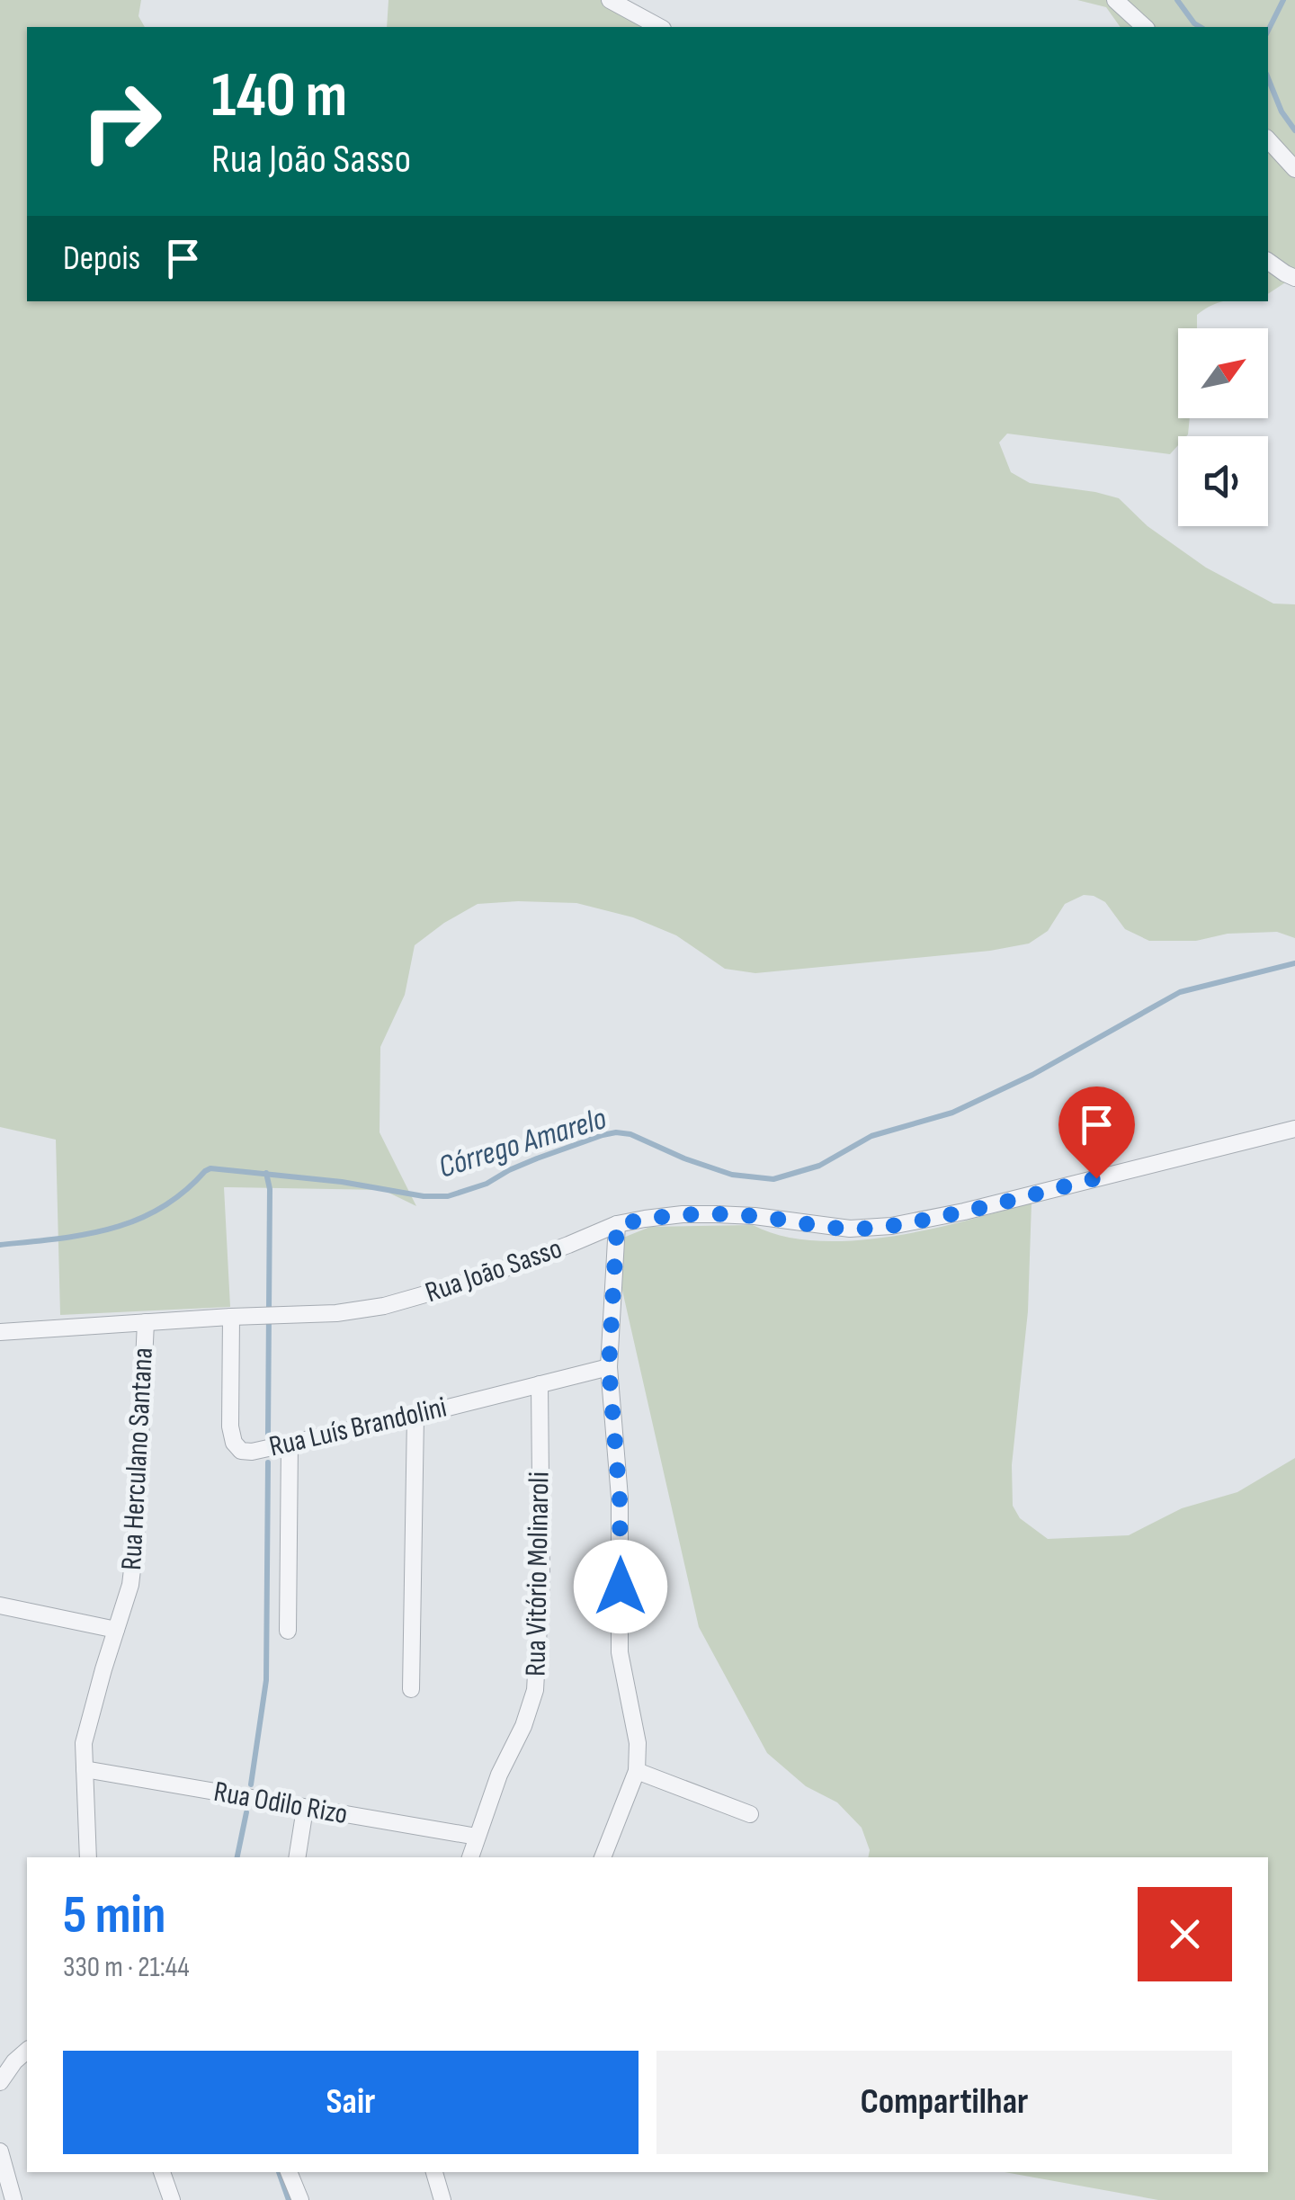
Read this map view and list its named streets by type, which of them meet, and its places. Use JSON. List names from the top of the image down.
{
  "streets": {
    "street": [
      "Rua João Sasso",
      "Rua Luís Brandolini",
      "Rua Herculano Santana",
      "Rua Vitório Molinaroli",
      "Rua Odilo Rizo"
    ]
  },
  "crossings": [
    ["Rua João Sasso", "Rua Luís Brandolini"],
    ["Rua João Sasso", "Rua Herculano Santana"],
    ["Rua Luís Brandolini", "Rua Vitório Molinaroli"],
    ["Rua Herculano Santana", "Rua Odilo Rizo"],
    ["Rua Vitório Molinaroli", "Rua Odilo Rizo"]
  ],
  "water": ["Córrego Amarelo"],
  "north": "top right",
  "page": {
    "turn": ["140 m", "Rua João Sasso"],
    "then": "Depois",
    "heading": ["5 min", "330 m · 21:44"],
    "buttons": ["Sair", "Compartilhar"]
  }
}
